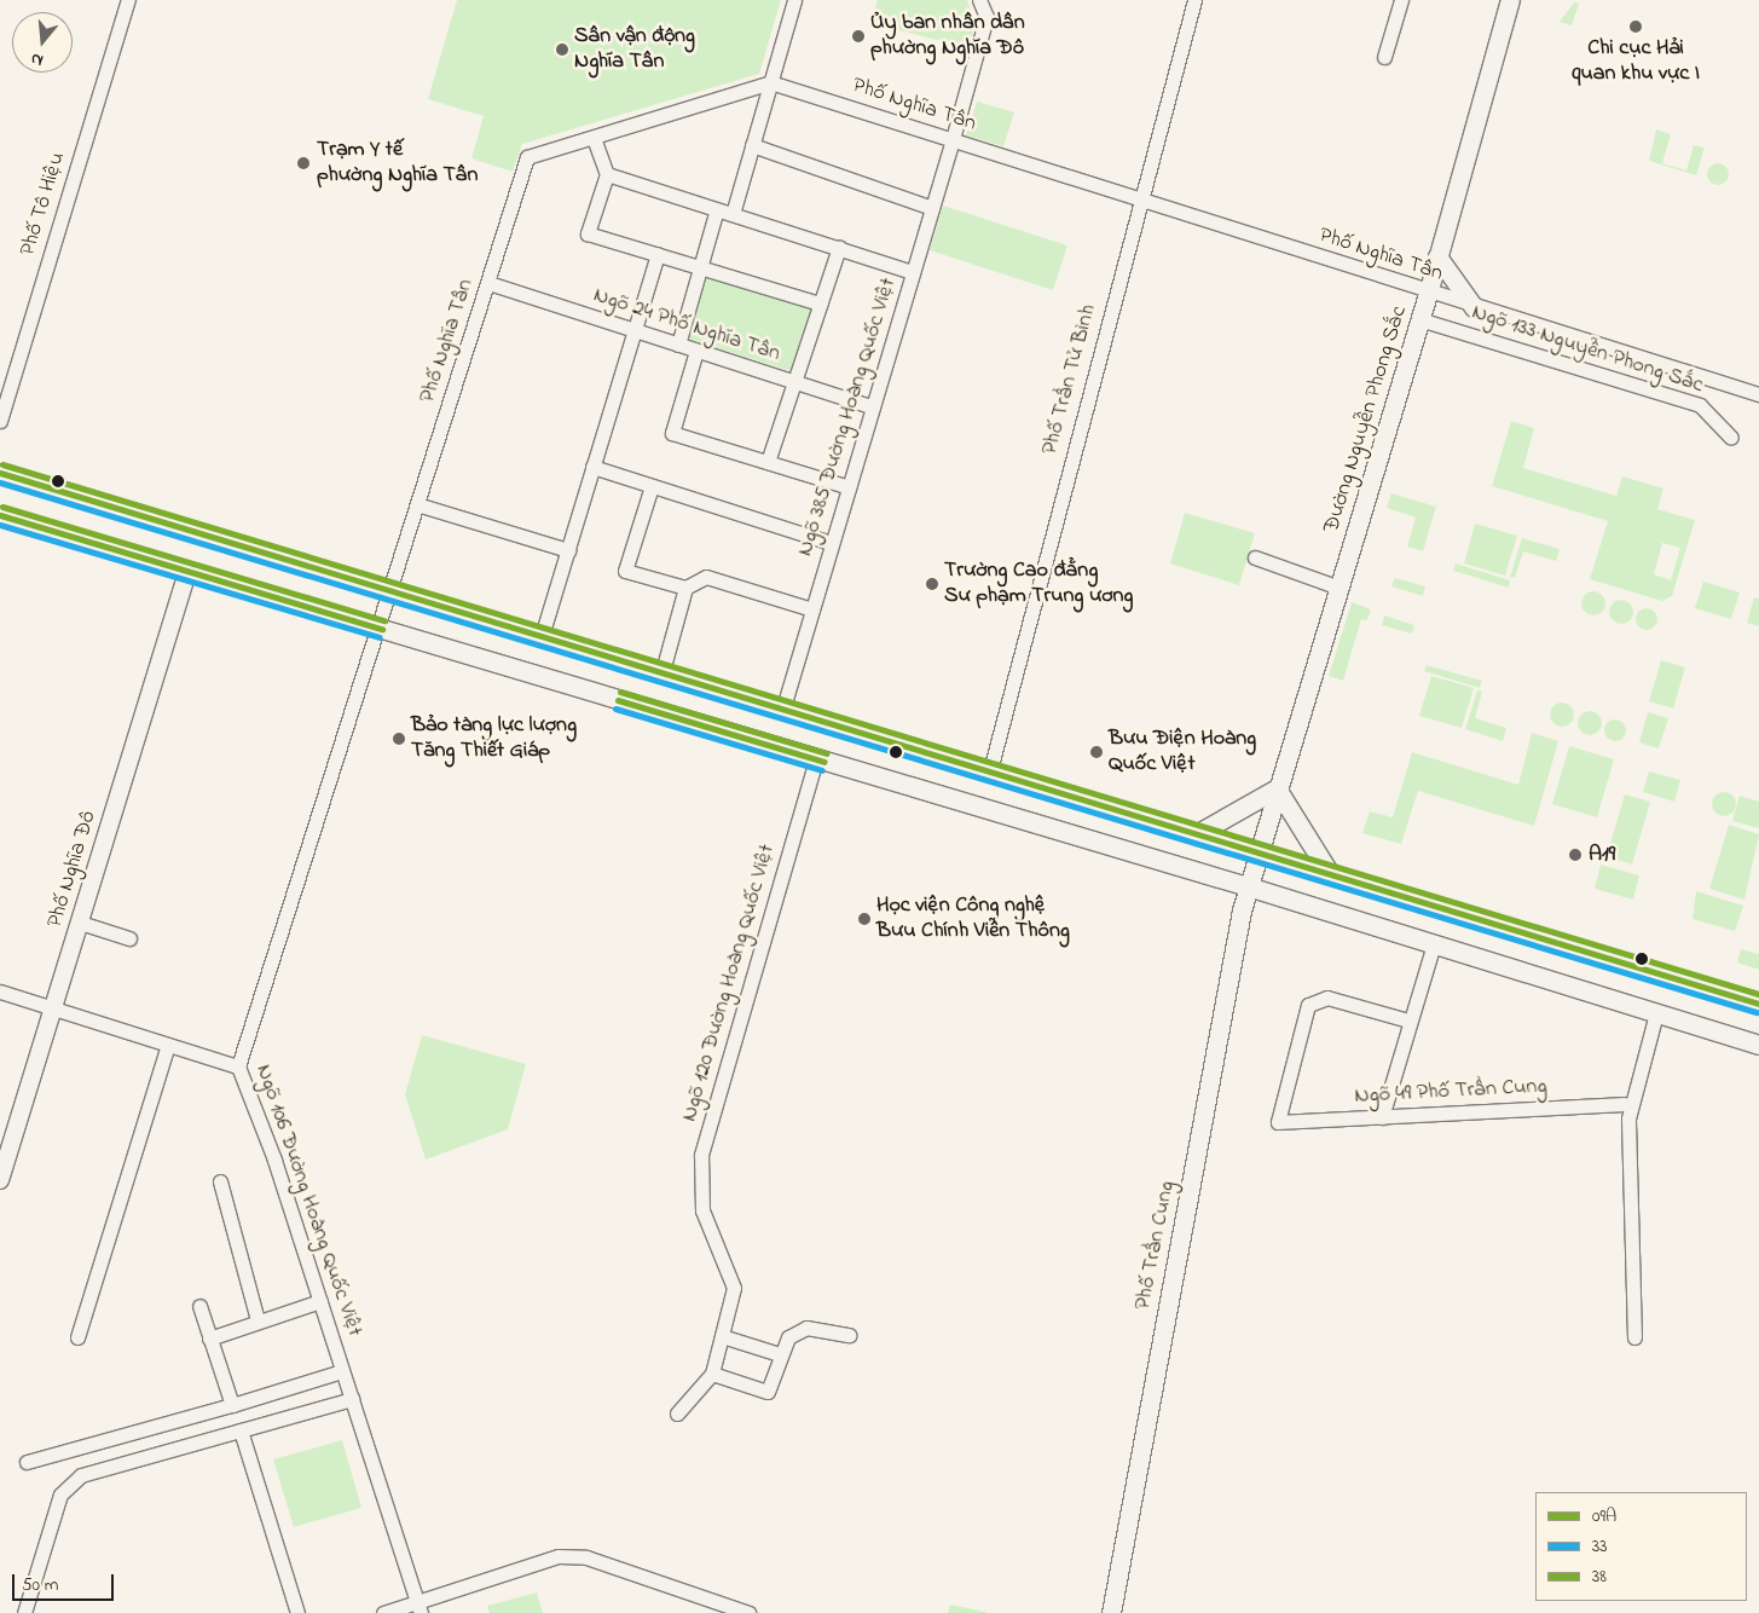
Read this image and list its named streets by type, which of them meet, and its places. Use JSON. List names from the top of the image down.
{
  "streets": {
    "main road": ["Đường Nguyễn Phong Sắc", "Phố Trần Cung"],
    "street": [
      "Phố Nghĩa Tân",
      "Phố Tô Hiệu",
      "Ngõ 24 Phố Nghĩa Tân",
      "Ngõ 133 Nguyễn Phong Sắc",
      "Phố Trần Tử Bình",
      "Ngõ 385 Đường Hoàng Quốc Việt",
      "Phố Nghĩa Đô",
      "Ngõ 120 Đường Hoàng Quốc Việt",
      "Ngõ 49 Phố Trần Cung",
      "Ngõ 106 Đường Hoàng Quốc Việt"
    ]
  },
  "crossings": [
    ["Phố Nghĩa Tân", "Ngõ 24 Phố Nghĩa Tân"],
    ["Phố Nghĩa Tân", "Phố Trần Tử Bình"],
    ["Phố Nghĩa Tân", "Ngõ 385 Đường Hoàng Quốc Việt"],
    ["Phố Nghĩa Tân", "Đường Nguyễn Phong Sắc"],
    ["Phố Nghĩa Tân", "Ngõ 106 Đường Hoàng Quốc Việt"],
    ["Ngõ 24 Phố Nghĩa Tân", "Ngõ 385 Đường Hoàng Quốc Việt"],
    ["Ngõ 133 Nguyễn Phong Sắc", "Đường Nguyễn Phong Sắc"],
    ["Đường Nguyễn Phong Sắc", "Phố Trần Cung"]
  ],
  "places": [
    "Chi cục Hải quan khu vực I",
    "Ủy ban nhân dân phường Nghĩa Đô",
    "Sân vận động Nghĩa Tân",
    "Trạm Y tế phường Nghĩa Tân",
    "Trường Cao đẳng Sư phạm Trung ương",
    "Bảo tàng lực lượng Tăng Thiết Giáp",
    "Bưu Điện Hoàng Quốc Việt",
    "A19",
    "Học viện Công nghệ Bưu Chính Viễn Thông"
  ],
  "lines": ["transit line 38", "transit line 09A", "transit line 33"],
  "legend": ["09A", "33", "38"],
  "scale_bar": "50 m",
  "north": "bottom"
}
